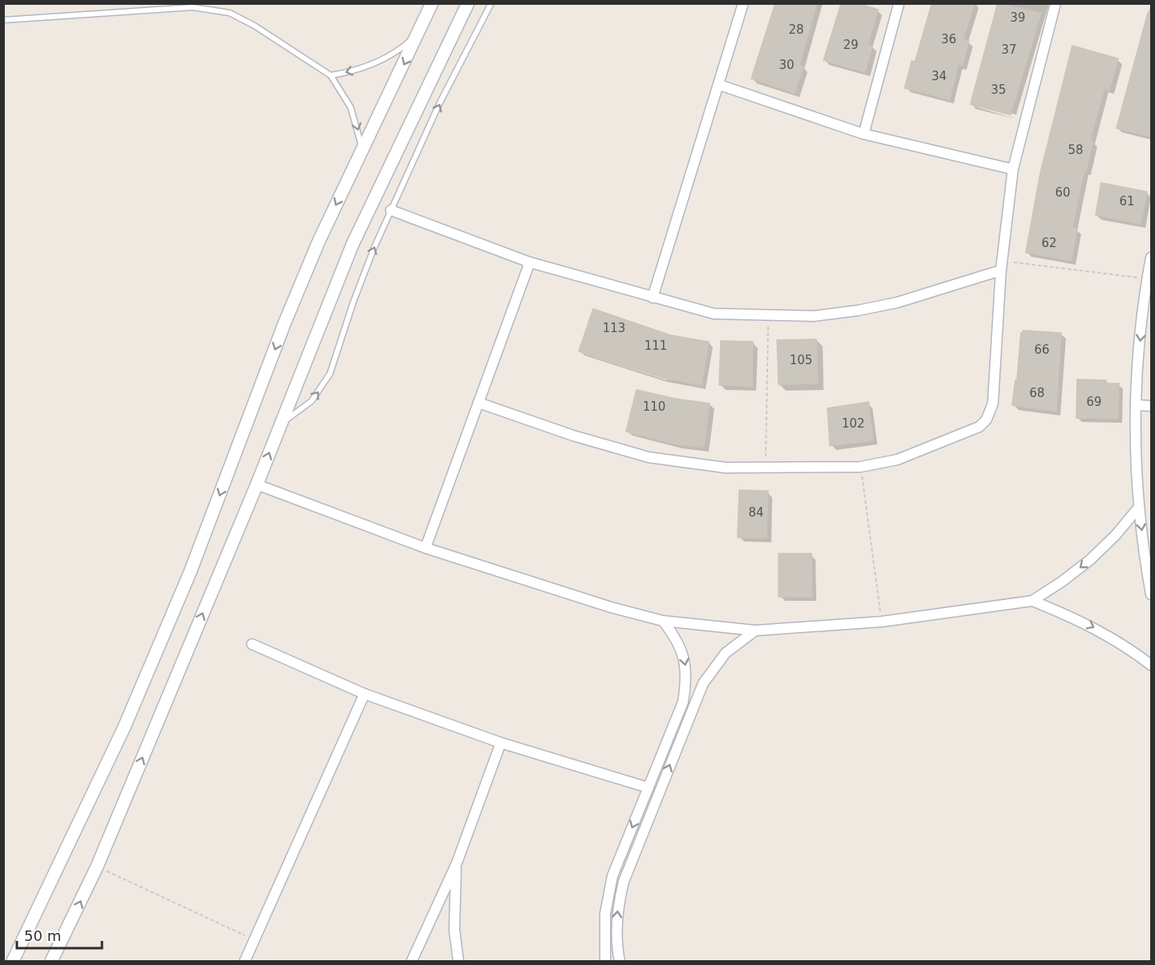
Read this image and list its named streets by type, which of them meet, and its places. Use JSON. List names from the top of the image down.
{
  "house_numbers": [
    "39",
    "28",
    "36",
    "29",
    "37",
    "30",
    "34",
    "35",
    "58",
    "60",
    "61",
    "62",
    "113",
    "111",
    "66",
    "105",
    "68",
    "69",
    "110",
    "102",
    "84"
  ],
  "scale_bar": "50 m"
}
